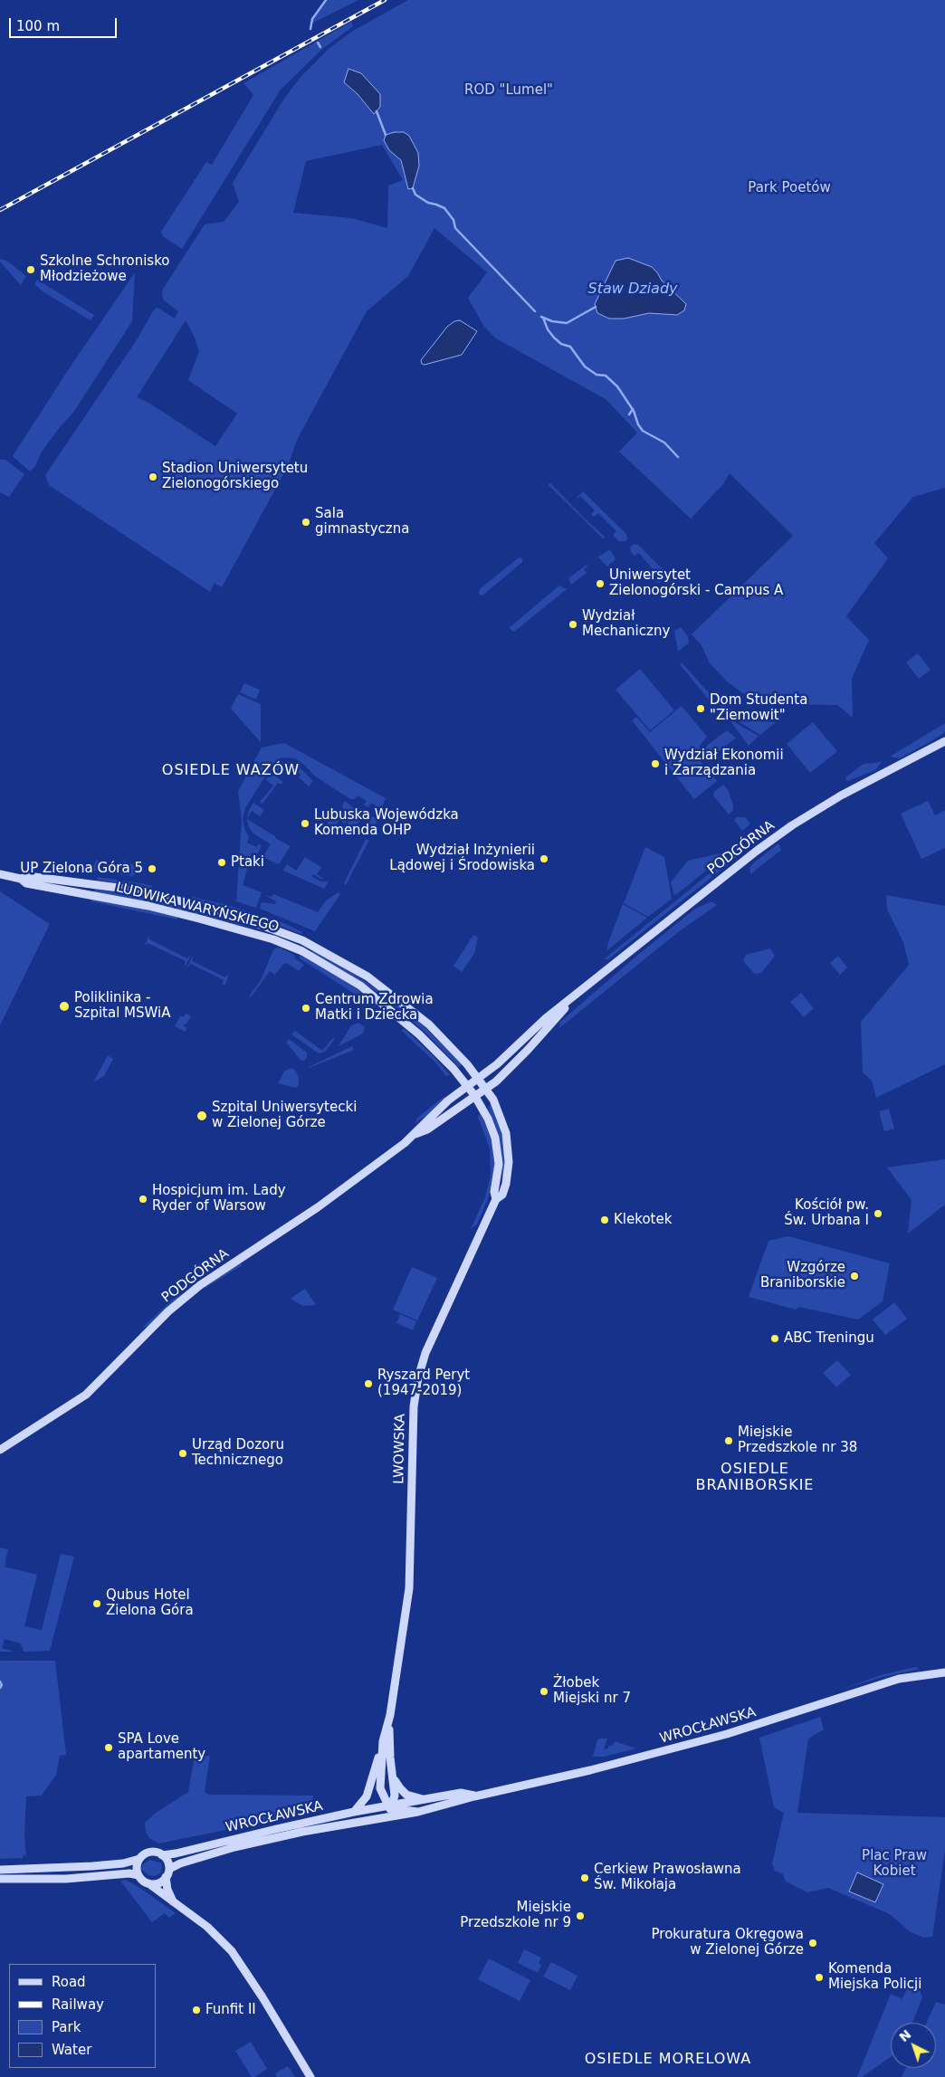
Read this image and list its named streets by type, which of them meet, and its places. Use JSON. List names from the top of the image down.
{
  "streets": {
    "street": [
      "PODGÓRNA",
      "LUDWIKA WARYŃSKIEGO",
      "LWOWSKA",
      "WROCŁAWSKA"
    ]
  },
  "crossings": [
    ["PODGÓRNA", "LUDWIKA WARYŃSKIEGO"],
    ["PODGÓRNA", "LWOWSKA"],
    ["LUDWIKA WARYŃSKIEGO", "LWOWSKA"],
    ["LWOWSKA", "WROCŁAWSKA"]
  ],
  "districts": ["OSIEDLE WAZÓW", "OSIEDLE BRANIBORSKIE", "OSIEDLE MORELOWA"],
  "water": ["Staw Dziady"],
  "parks": ["ROD \"Lumel\"", "Park Poetów", "Plac Praw Kobiet"],
  "places": [
    "Szkolne Schronisko Młodzieżowe",
    "Stadion Uniwersytetu Zielonogórskiego",
    "Sala gimnastyczna",
    "Uniwersytet Zielonogórski - Campus A",
    "Wydział Mechaniczny",
    "Dom Studenta \"Ziemowit\"",
    "Wydział Ekonomii i Zarządzania",
    "Lubuska Wojewódzka Komenda OHP",
    "Wydział Inżynierii Lądowej i Środowiska",
    "Ptaki",
    "UP Zielona Góra 5",
    "Poliklinika - Szpital MSWiA",
    "Centrum Zdrowia Matki i Dziecka",
    "Szpital Uniwersytecki w Zielonej Górze",
    "Hospicjum im. Lady Ryder of Warsow",
    "Kościół pw. Św. Urbana I",
    "Klekotek",
    "Wzgórze Braniborskie",
    "ABC Treningu",
    "Ryszard Peryt (1947-2019)",
    "Miejskie Przedszkole nr 38",
    "Urząd Dozoru Technicznego",
    "Qubus Hotel Zielona Góra",
    "Żłobek Miejski nr 7",
    "SPA Love apartamenty",
    "Cerkiew Prawosławna Św. Mikołaja",
    "Miejskie Przedszkole nr 9",
    "Prokuratura Okręgowa w Zielonej Górze",
    "Komenda Miejska Policji",
    "Funfit II"
  ],
  "legend": [
    "Road",
    "Railway",
    "Park",
    "Water"
  ],
  "scale_bar": "100 m",
  "north": "top left"
}
